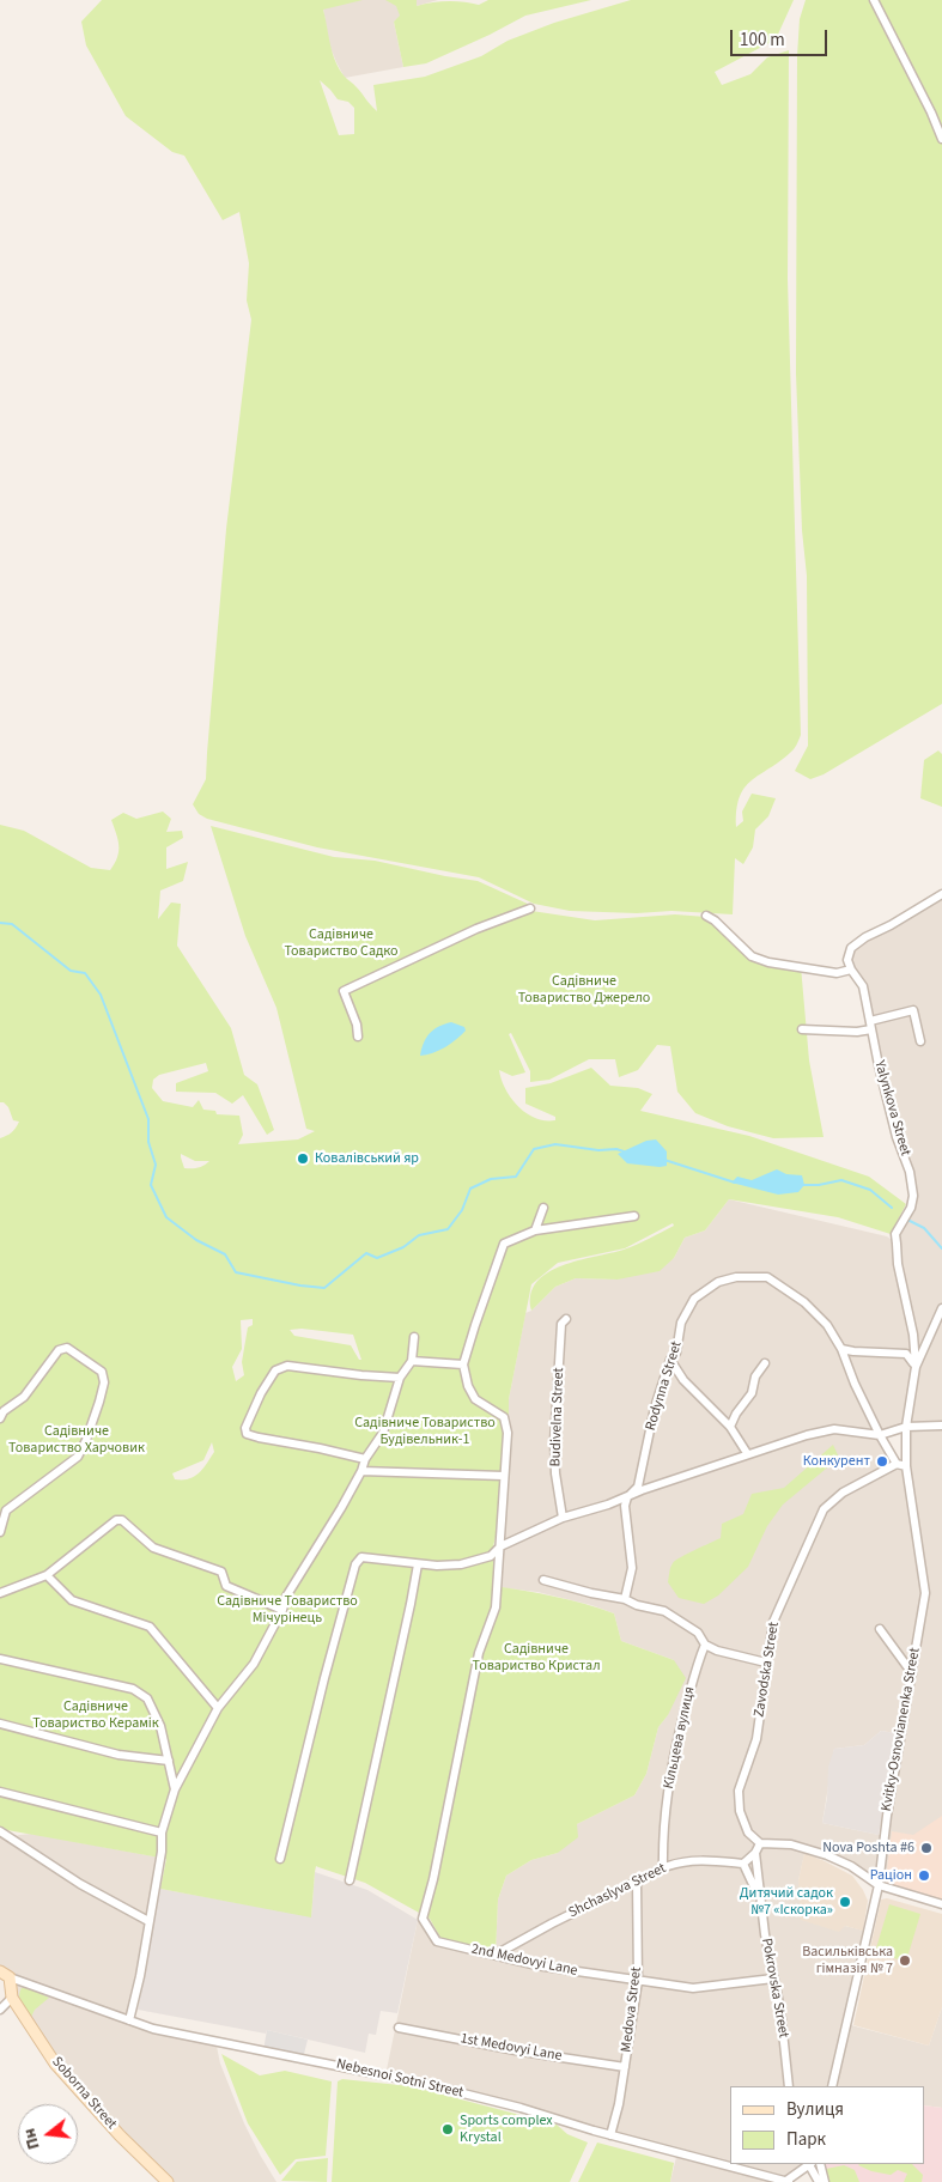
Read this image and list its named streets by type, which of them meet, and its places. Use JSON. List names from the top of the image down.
{
  "streets": {
    "main road": ["Soborna Street"],
    "street": [
      "Yalynkova Street",
      "Rodynna Street",
      "Budivelna Street",
      "Zavodska Street",
      "Kvitky-Osnovianenka Street",
      "Кільцева вулиця",
      "Shchaslyva Street",
      "2nd Medovyi Lane",
      "Pokrovska Street",
      "Medova Street",
      "1st Medovyi Lane",
      "Nebesnoi Sotni Street"
    ]
  },
  "crossings": [
    ["Yalynkova Street", "Kvitky-Osnovianenka Street"],
    ["Rodynna Street", "Zavodska Street"],
    ["Кільцева вулиця", "Shchaslyva Street"],
    ["Shchaslyva Street", "2nd Medovyi Lane"],
    ["Shchaslyva Street", "Medova Street"],
    ["2nd Medovyi Lane", "Pokrovska Street"],
    ["2nd Medovyi Lane", "Medova Street"],
    ["Medova Street", "1st Medovyi Lane"],
    ["Medova Street", "Nebesnoi Sotni Street"],
    ["Nebesnoi Sotni Street", "Soborna Street"]
  ],
  "parks": [
    "Садівниче Товариство Садко",
    "Садівниче Товариство Джерело",
    "Садівниче Товариство Будівельник-1",
    "Садівниче Товариство Харчовик",
    "Садівниче Товариство Мічурінець",
    "Садівниче Товариство Кристал",
    "Садівниче Товариство Керамік"
  ],
  "places": [
    "Ковалівський яр",
    "Конкурент",
    "Nova Poshta #6",
    "Раціон",
    "Дитячий садок №7 «Іскорка»",
    "Васильківська гімназія № 7",
    "Sports complex Krystal"
  ],
  "legend": ["Вулиця", "Парк"],
  "scale_bar": "100 m",
  "north": "left"
}
